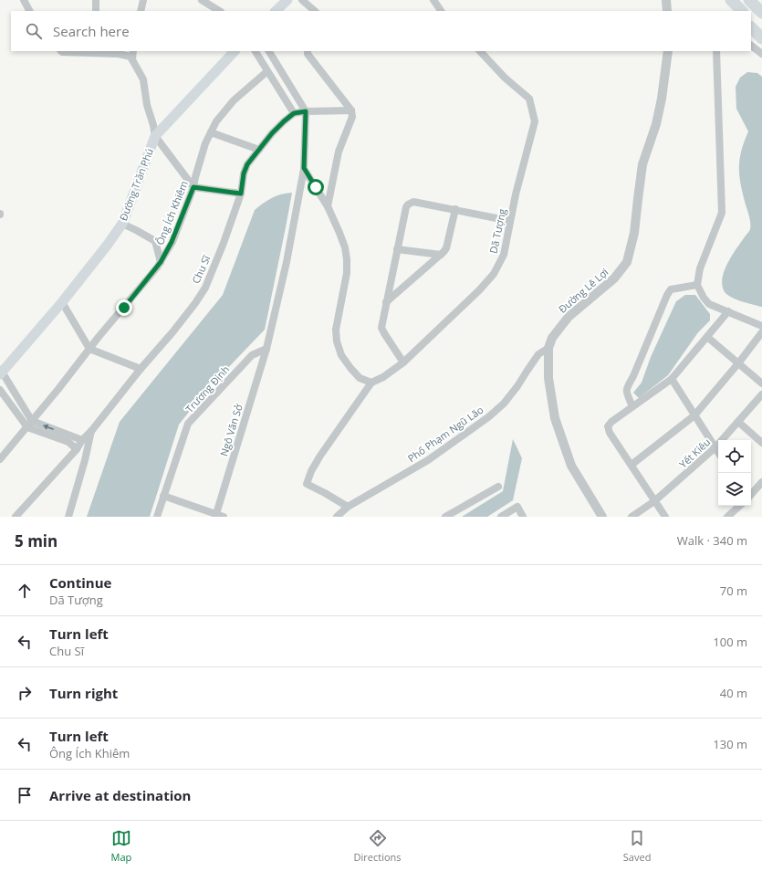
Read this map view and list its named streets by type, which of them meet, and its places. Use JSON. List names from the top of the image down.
{
  "streets": {
    "main road": ["Đường Trần Phú"],
    "street": [
      "Ông Ích Khiêm",
      "Dã Tượng",
      "Chu Sĩ",
      "Đường Lê Lợi",
      "Trương Định",
      "Ngô Văn Sở",
      "Phố Phạm Ngũ Lão",
      "Yết Kiêu"
    ]
  },
  "crossings": [
    ["Dã Tượng", "Phố Phạm Ngũ Lão"],
    ["Đường Lê Lợi", "Phố Phạm Ngũ Lão"],
    ["Trương Định", "Ngô Văn Sở"]
  ],
  "page": {
    "search": "Search here",
    "heading": ["5 min", "Walk · 340 m"],
    "list": [
      ["Continue", "Dã Tượng", "70 m"],
      ["Turn left", "Chu Sĩ", "100 m"],
      ["Turn right", "40 m"],
      ["Turn left", "Ông Ích Khiêm", "130 m"],
      "Arrive at destination"
    ],
    "nav": ["Map", "Directions", "Saved"]
  }
}
